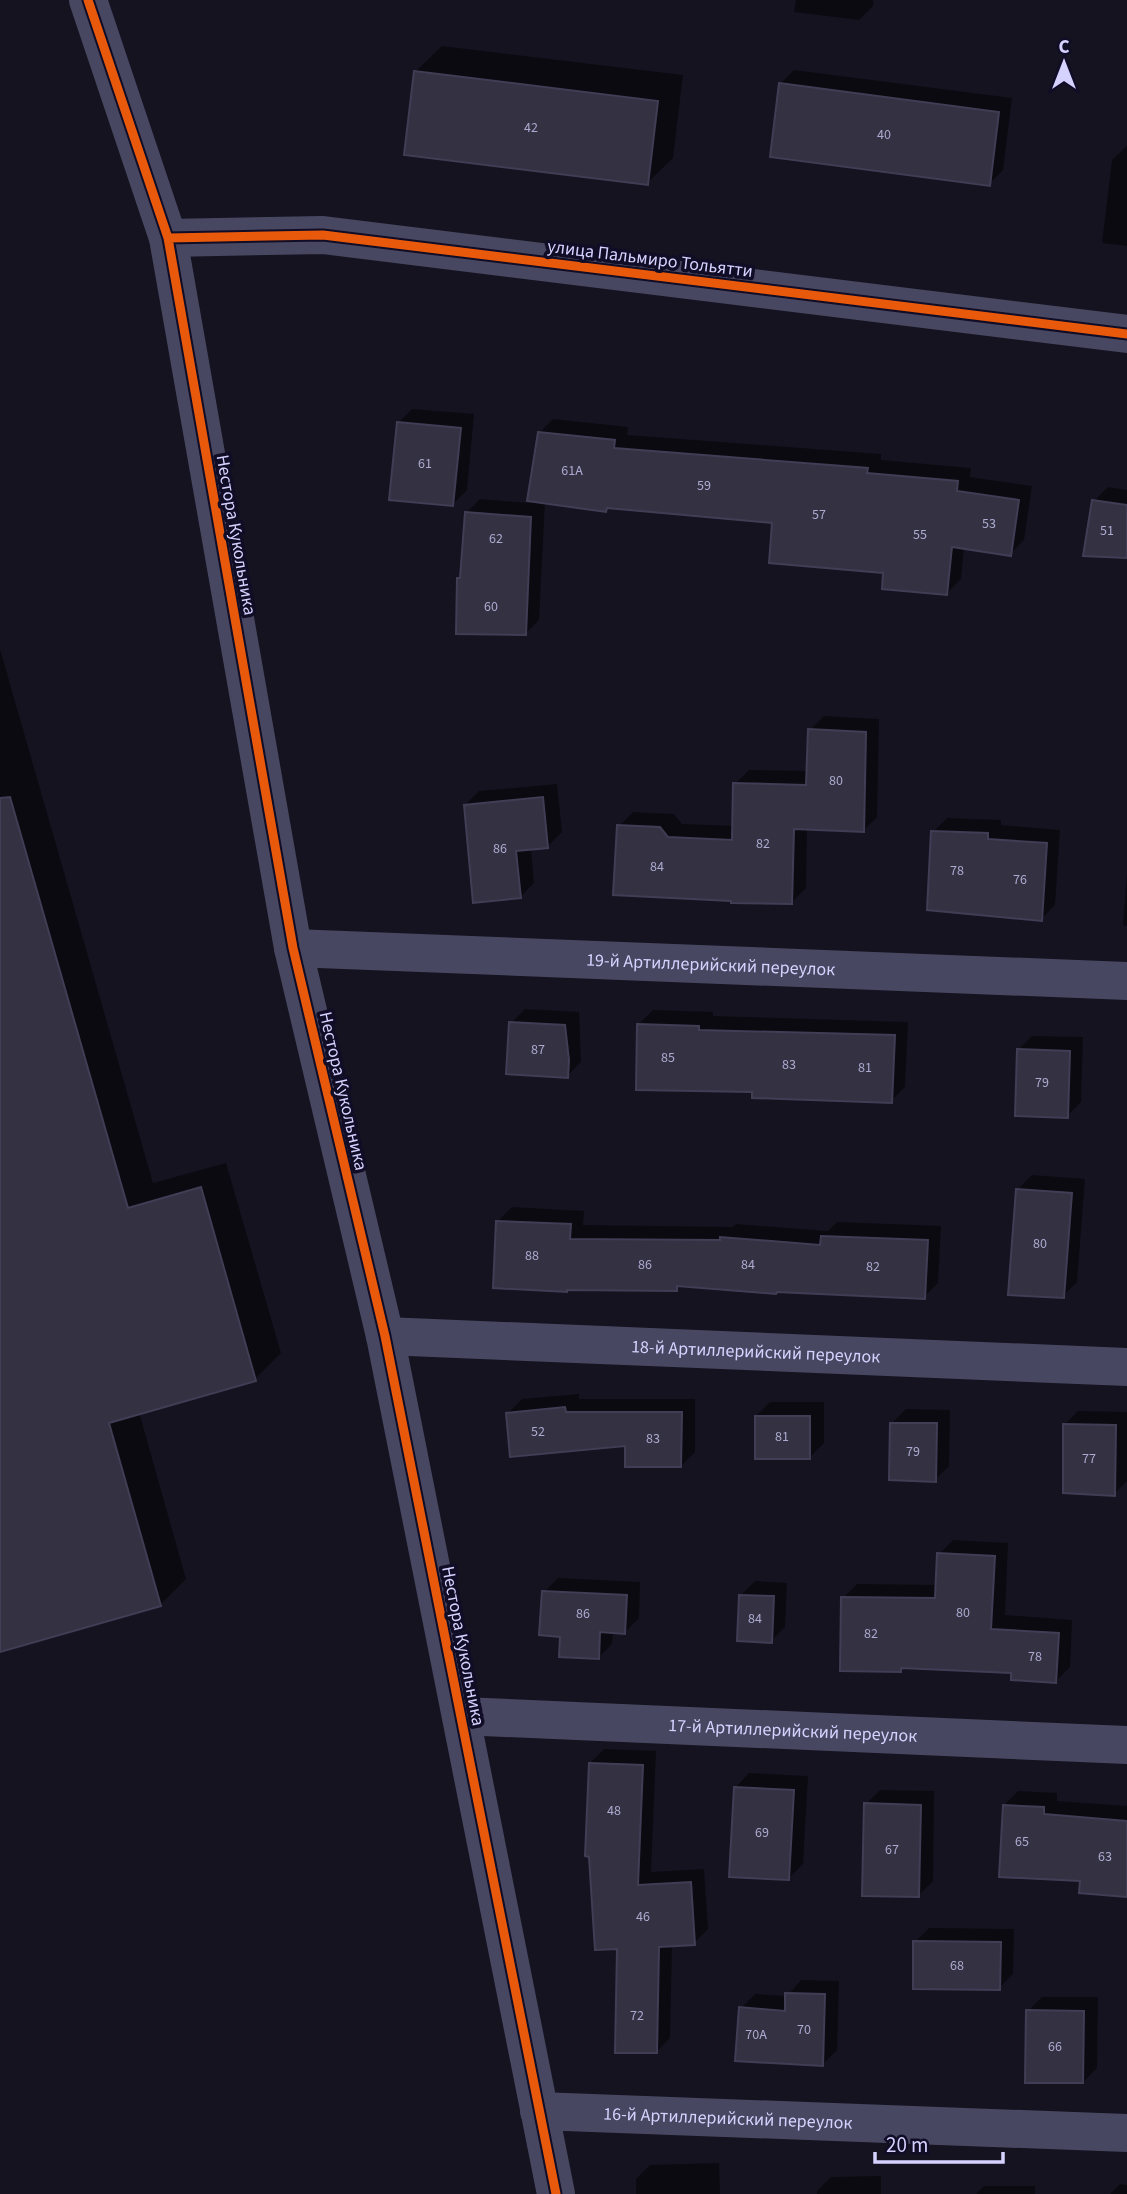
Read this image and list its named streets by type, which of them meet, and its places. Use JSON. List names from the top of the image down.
{
  "streets": {
    "street": [
      "улица Пальмиро Тольятти",
      "Нестора Кукольника",
      "19-й Артиллерийский переулок",
      "18-й Артиллерийский переулок",
      "17-й Артиллерийский переулок",
      "16-й Артиллерийский переулок"
    ]
  },
  "crossings": [
    ["улица Пальмиро Тольятти", "Нестора Кукольника"],
    ["Нестора Кукольника", "19-й Артиллерийский переулок"],
    ["Нестора Кукольника", "18-й Артиллерийский переулок"],
    ["Нестора Кукольника", "17-й Артиллерийский переулок"],
    ["Нестора Кукольника", "16-й Артиллерийский переулок"]
  ],
  "house_numbers": [
    "42",
    "40",
    "61",
    "61А",
    "59",
    "57",
    "53",
    "51",
    "55",
    "62",
    "60",
    "80",
    "82",
    "86",
    "84",
    "78",
    "76",
    "87",
    "85",
    "83",
    "81",
    "79",
    "80",
    "88",
    "86",
    "84",
    "82",
    "52",
    "81",
    "83",
    "79",
    "77",
    "80",
    "86",
    "84",
    "82",
    "78",
    "48",
    "69",
    "65",
    "67",
    "63",
    "46",
    "68",
    "72",
    "70",
    "70А",
    "66"
  ],
  "scale_bar": "20 m",
  "north": "top"
}
